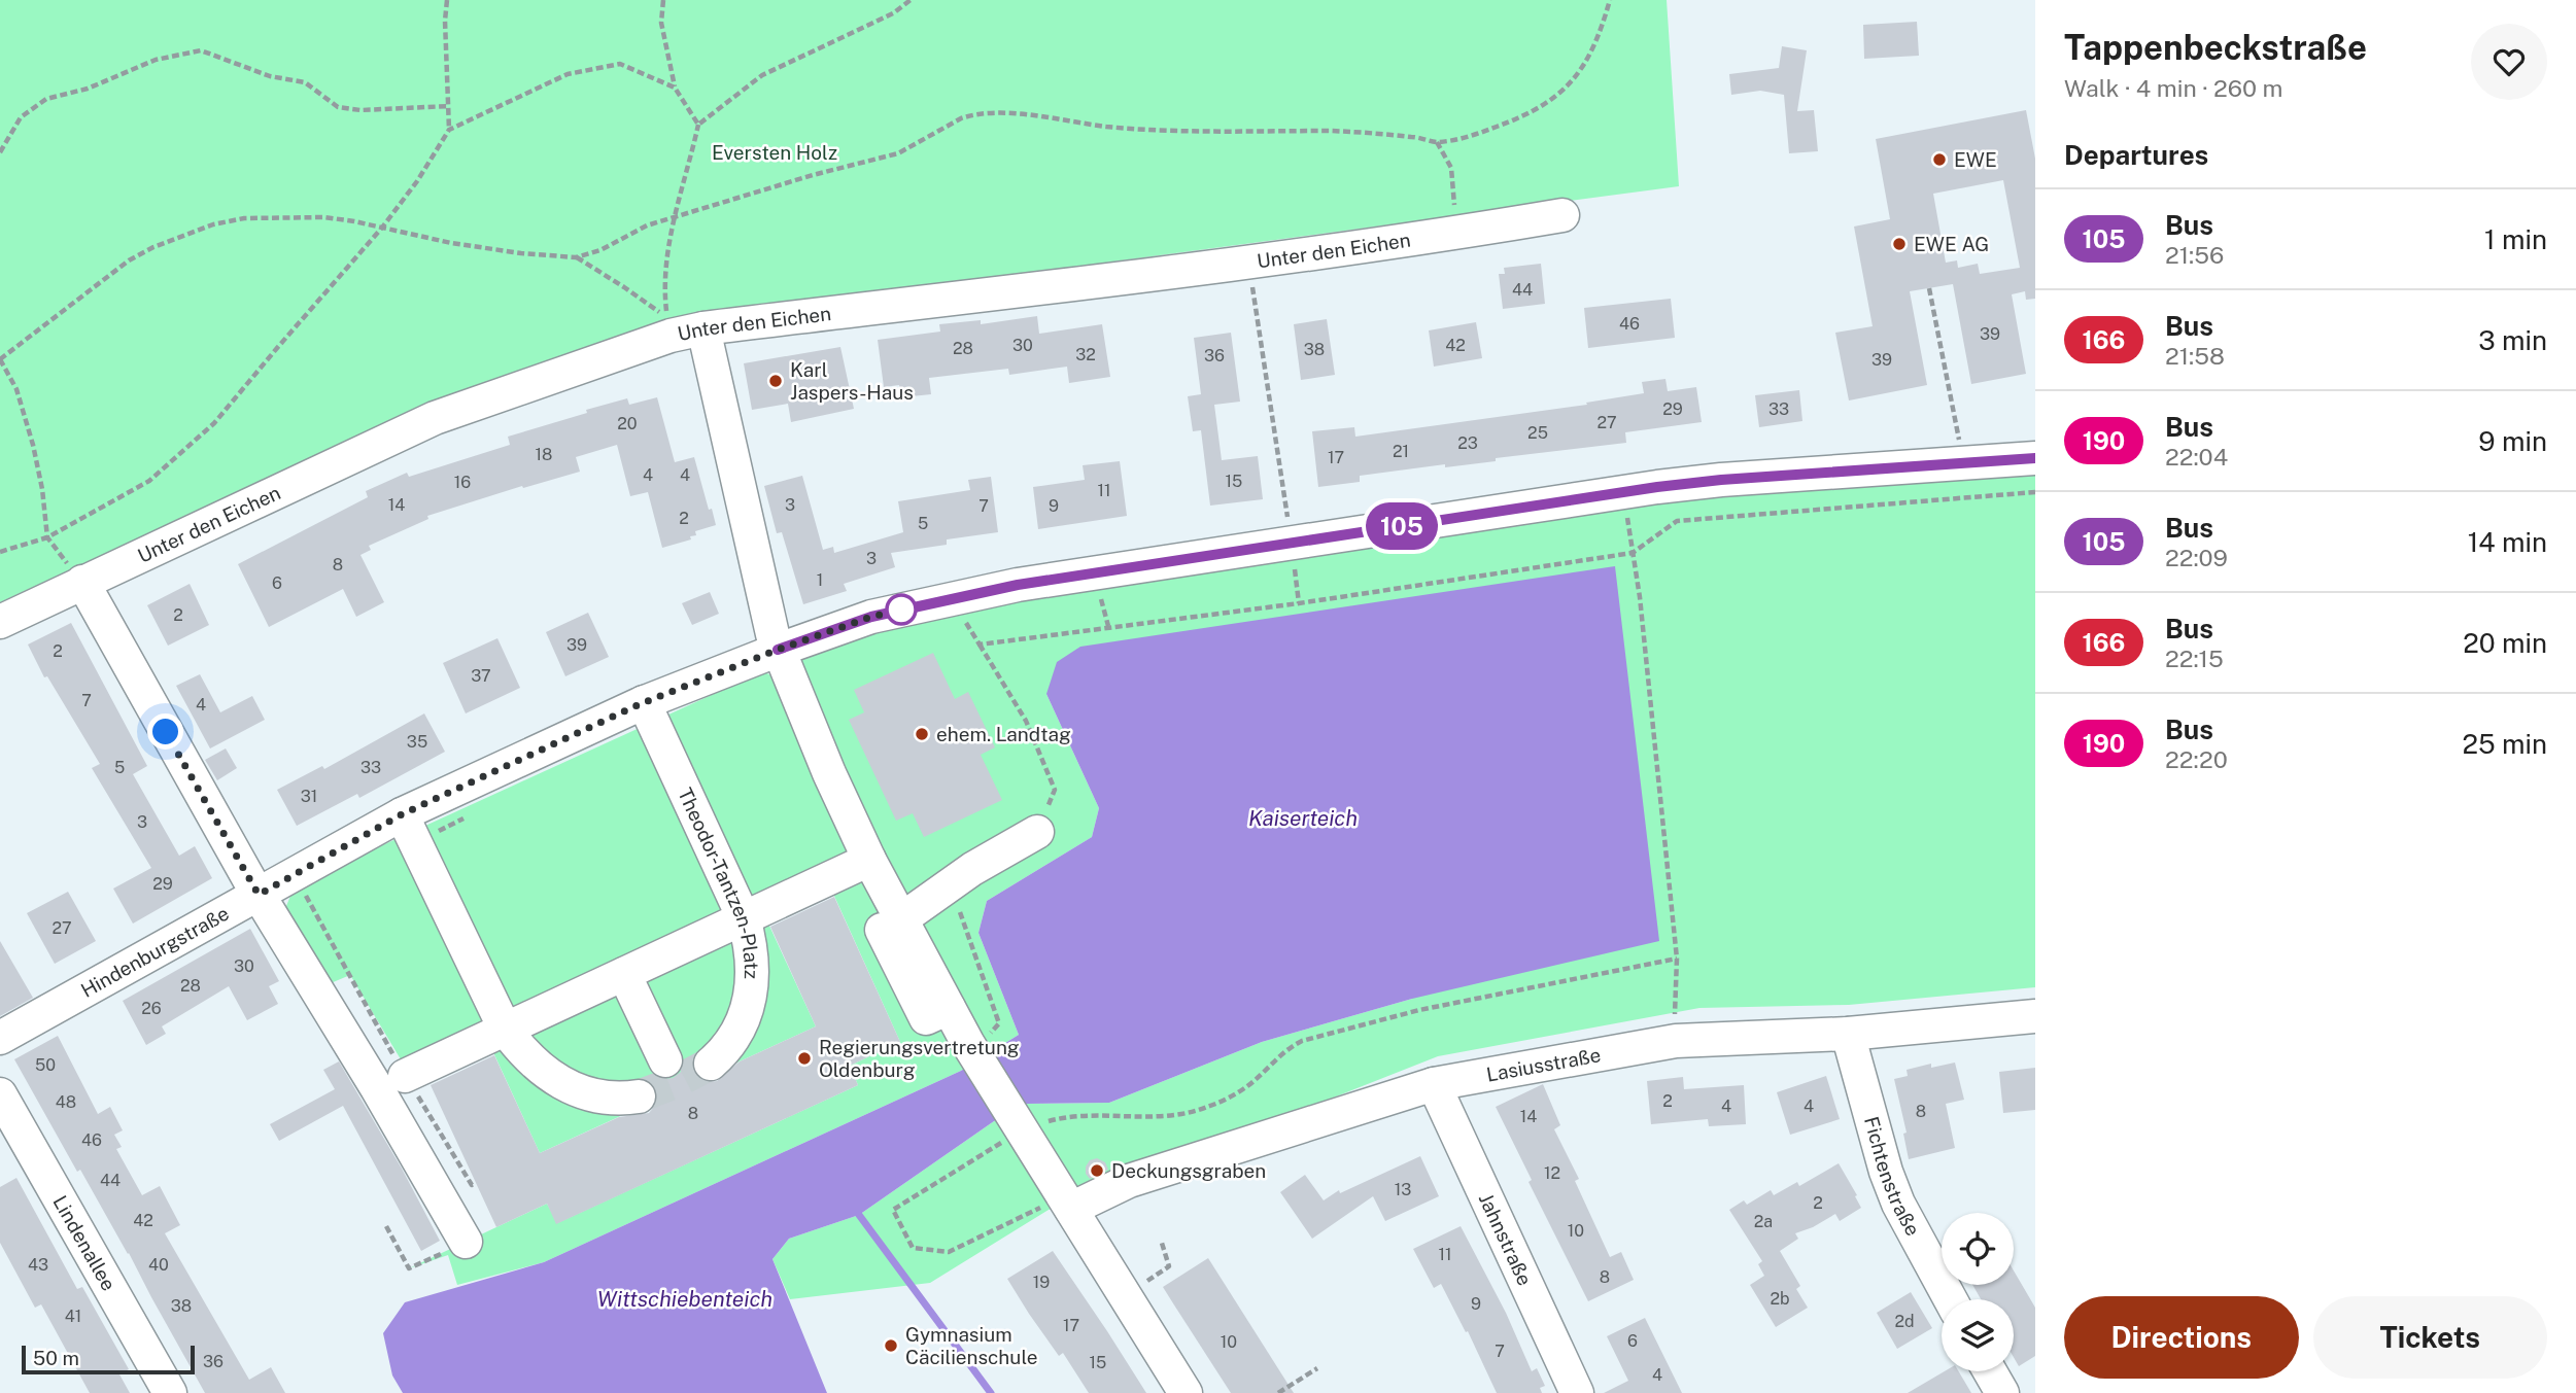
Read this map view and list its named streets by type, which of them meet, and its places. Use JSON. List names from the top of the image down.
{
  "streets": {
    "street": [
      "Unter den Eichen",
      "Theodor-Tantzen-Platz",
      "Hindenburgstraße",
      "Lasiusstraße",
      "Fichtenstraße",
      "Jahnstraße",
      "Lindenallee"
    ]
  },
  "crossings": [
    ["Theodor-Tantzen-Platz", "Hindenburgstraße"],
    ["Lasiusstraße", "Fichtenstraße"],
    ["Lasiusstraße", "Jahnstraße"]
  ],
  "water": ["Kaiserteich", "Wittschiebenteich"],
  "parks": ["Eversten Holz"],
  "places": [
    "EWE",
    "EWE AG",
    "Karl Jaspers-Haus",
    "ehem. Landtag",
    "Regierungsvertretung Oldenburg",
    "Deckungsgraben",
    "Gymnasium Cäcilienschule"
  ],
  "lines": ["bus line 105"],
  "house_numbers": [
    "44",
    "46",
    "39",
    "30",
    "42",
    "28",
    "38",
    "32",
    "36",
    "39",
    "29",
    "33",
    "27",
    "20",
    "25",
    "23",
    "21",
    "18",
    "17",
    "4",
    "4",
    "15",
    "16",
    "11",
    "14",
    "3",
    "7",
    "9",
    "2",
    "5",
    "3",
    "8",
    "1",
    "6",
    "2",
    "39",
    "2",
    "37",
    "7",
    "4",
    "35",
    "5",
    "33",
    "31",
    "3",
    "29",
    "27",
    "30",
    "28",
    "26",
    "50",
    "2",
    "48",
    "4",
    "4",
    "8",
    "8",
    "14",
    "46",
    "12",
    "44",
    "13",
    "2",
    "42",
    "2a",
    "10",
    "11",
    "43",
    "40",
    "8",
    "19",
    "2b",
    "9",
    "38",
    "41",
    "2d",
    "17",
    "6",
    "10",
    "7",
    "36",
    "15",
    "4"
  ],
  "scale_bar": "50 m",
  "page": {
    "on_map": "105",
    "heading": [
      ["Tappenbeckstraße", "Walk · 4 min · 260 m"],
      "Departures"
    ],
    "list": [
      {
        "mark": "105",
        "name": "Bus",
        "note": "21:56",
        "value": "1 min"
      },
      {
        "mark": "166",
        "name": "Bus",
        "note": "21:58",
        "value": "3 min"
      },
      {
        "mark": "190",
        "name": "Bus",
        "note": "22:04",
        "value": "9 min"
      },
      {
        "mark": "105",
        "name": "Bus",
        "note": "22:09",
        "value": "14 min"
      },
      {
        "mark": "166",
        "name": "Bus",
        "note": "22:15",
        "value": "20 min"
      },
      {
        "mark": "190",
        "name": "Bus",
        "note": "22:20",
        "value": "25 min"
      }
    ],
    "buttons": ["Directions", "Tickets"],
    "scale": "50 m"
  }
}
